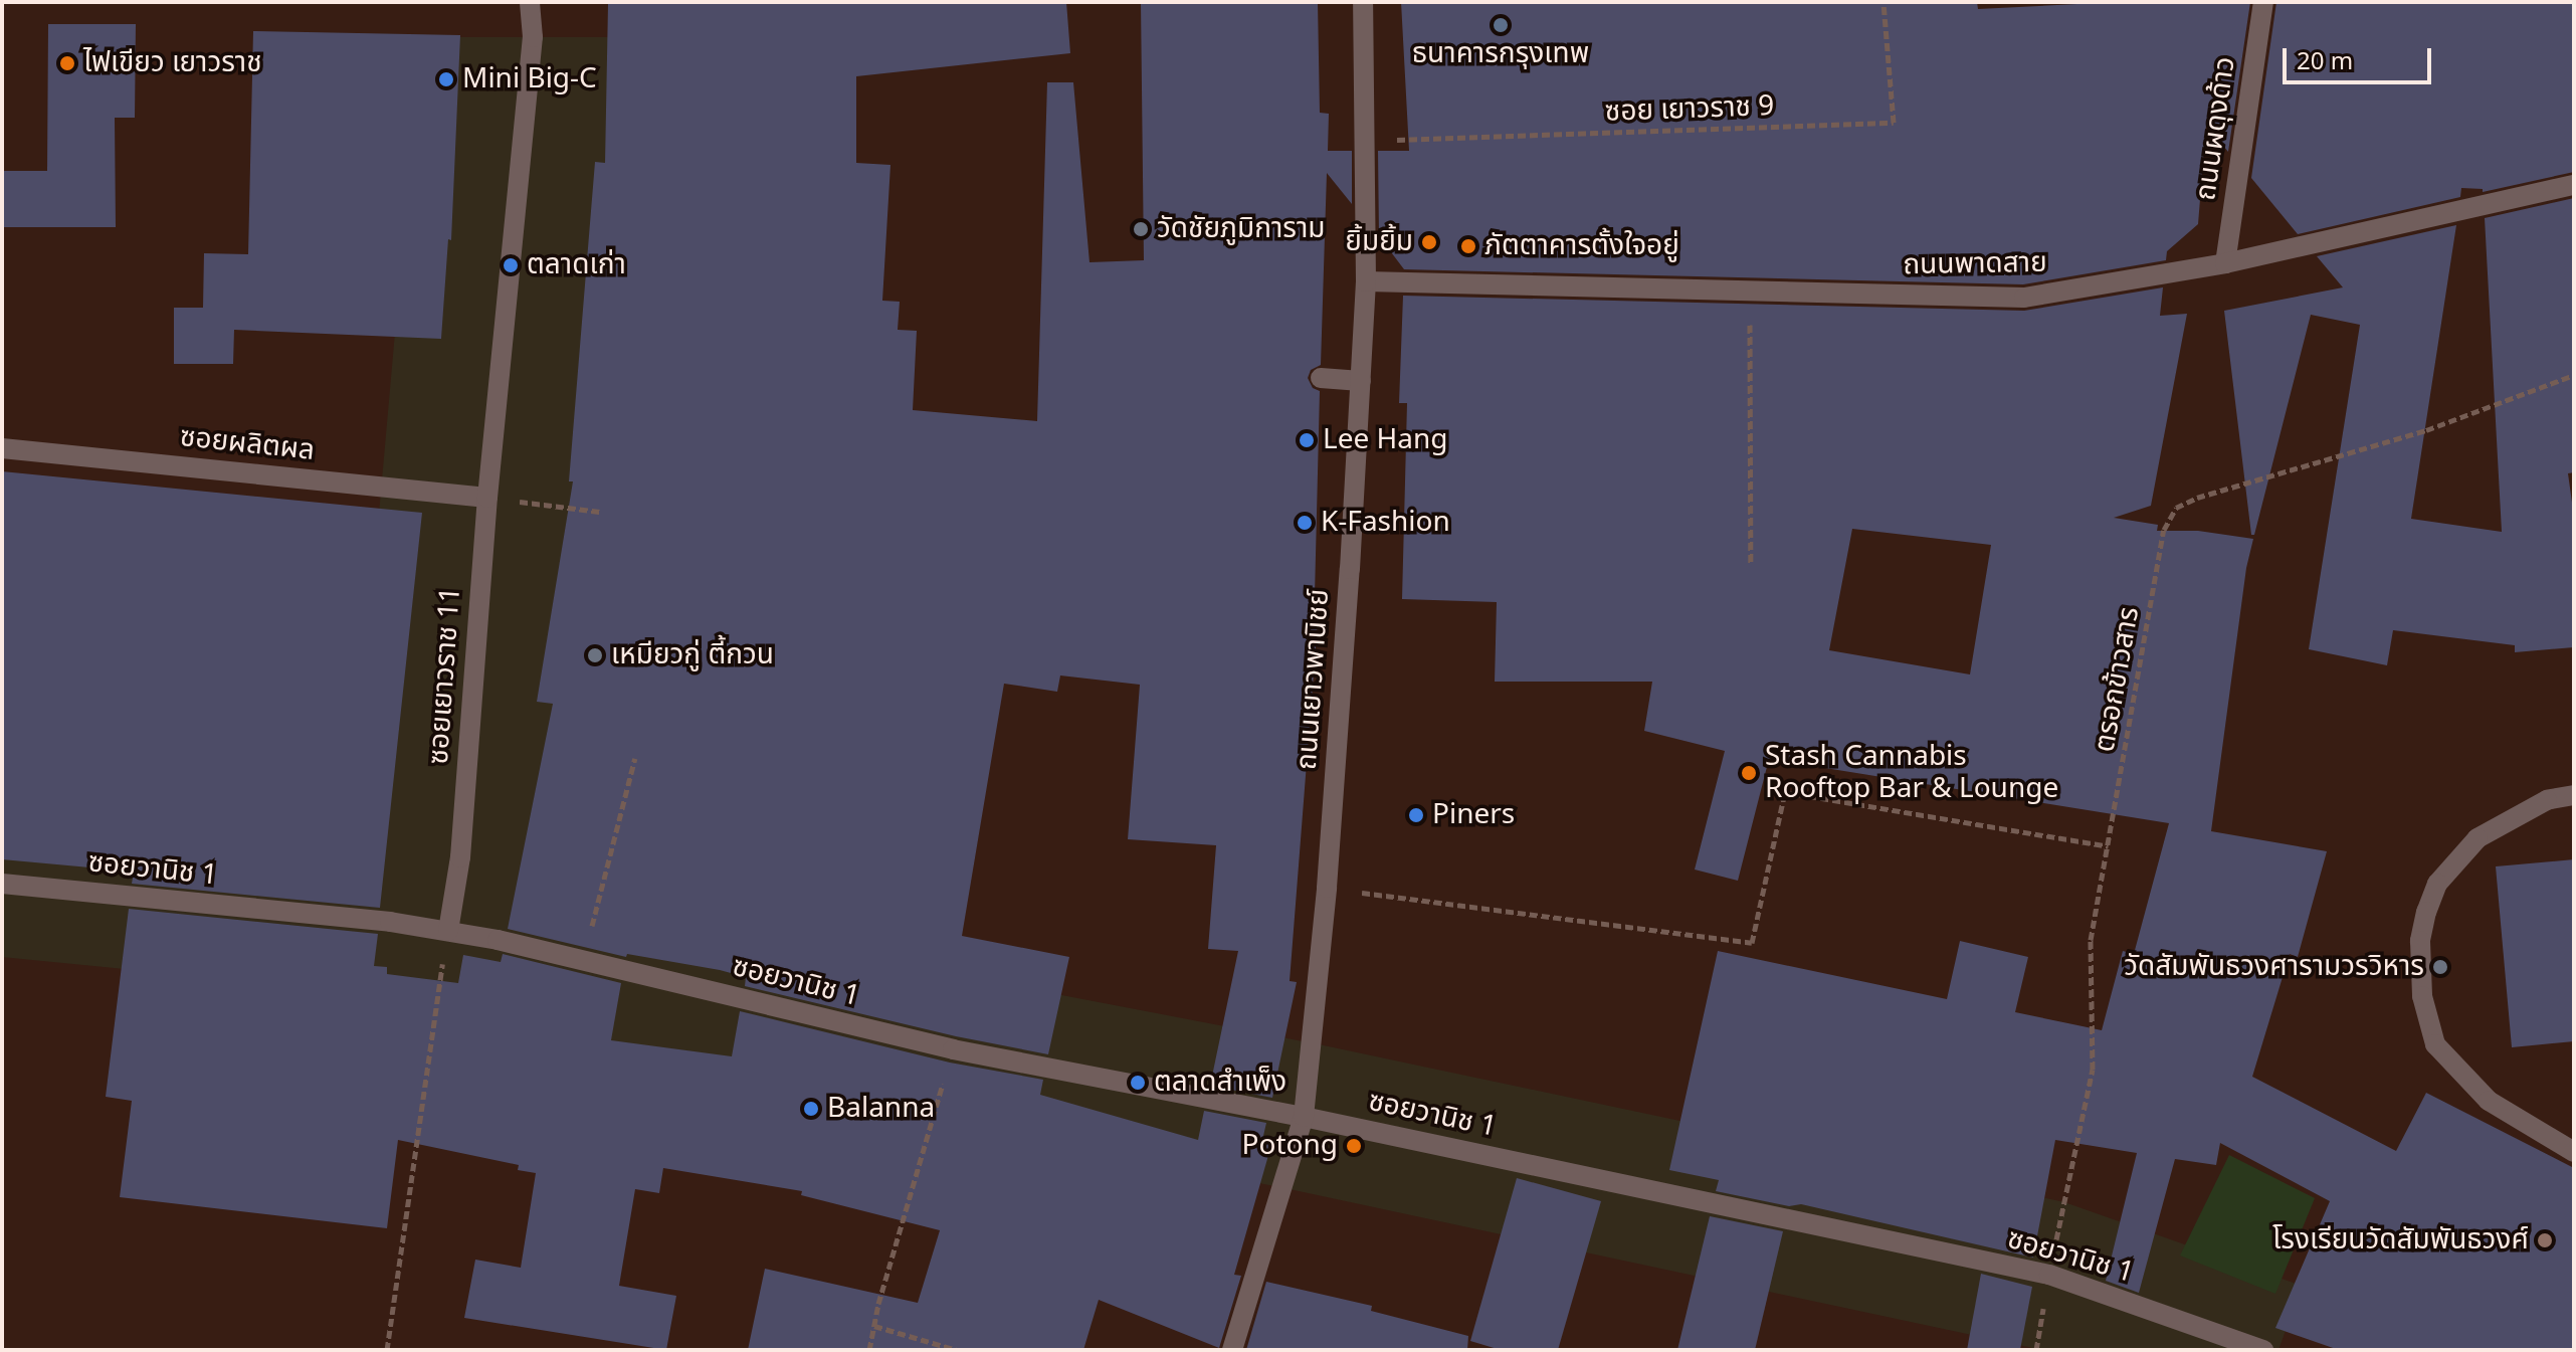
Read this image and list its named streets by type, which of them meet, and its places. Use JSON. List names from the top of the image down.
{
  "streets": {
    "street": [
      "ถนนผดุงด้าว",
      "ถนนพาดสาย",
      "ซอยผลิตผล",
      "ซอยเยาวราช 11",
      "ถนนเยาวพานิชย์",
      "ซอยวานิช 1"
    ],
    "path": ["ซอย เยาวราช 9", "ตรอกข้าวสาร"]
  },
  "crossings": [
    ["ซอย เยาวราช 9", "ถนนเยาวพานิชย์"],
    ["ถนนผดุงด้าว", "ถนนพาดสาย"],
    ["ถนนพาดสาย", "ถนนเยาวพานิชย์"],
    ["ซอยผลิตผล", "ซอยเยาวราช 11"],
    ["ซอยเยาวราช 11", "ซอยวานิช 1"],
    ["ถนนเยาวพานิชย์", "ซอยวานิช 1"],
    ["ตรอกข้าวสาร", "ซอยวานิช 1"]
  ],
  "places": [
    "ธนาคารกรุงเทพ",
    "ไฟเขียว เยาวราช",
    "Mini Big-C",
    "วัดชัยภูมิการาม",
    "ยิ้มยิ้ม",
    "ภัตตาคารตั้งใจอยู่",
    "ตลาดเก่า",
    "Lee Hang",
    "K-Fashion",
    "เหมียวกู่ ตี้กวน",
    "Stash Cannabis Rooftop Bar & Lounge",
    "Piners",
    "วัดสัมพันธวงศารามวรวิหาร",
    "ตลาดสำเพ็ง",
    "Balanna",
    "Potong",
    "โรงเรียนวัดสัมพันธวงศ์"
  ],
  "scale_bar": "20 m"
}
